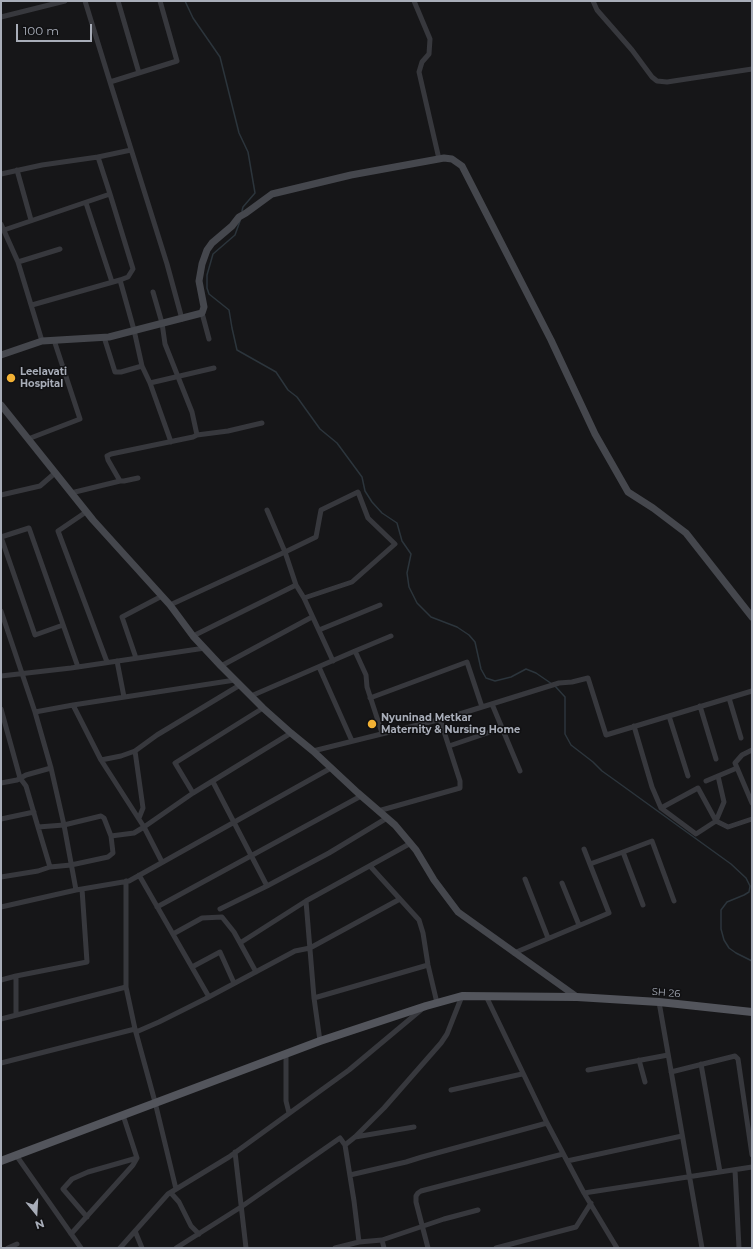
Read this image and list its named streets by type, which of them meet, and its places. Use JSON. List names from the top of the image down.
{
  "streets": {
    "main road": ["SH 26"]
  },
  "places": ["Leelavati Hospital", "Nyuninad Metkar Maternity & Nursing Home"],
  "scale_bar": "100 m",
  "north": "bottom"
}
